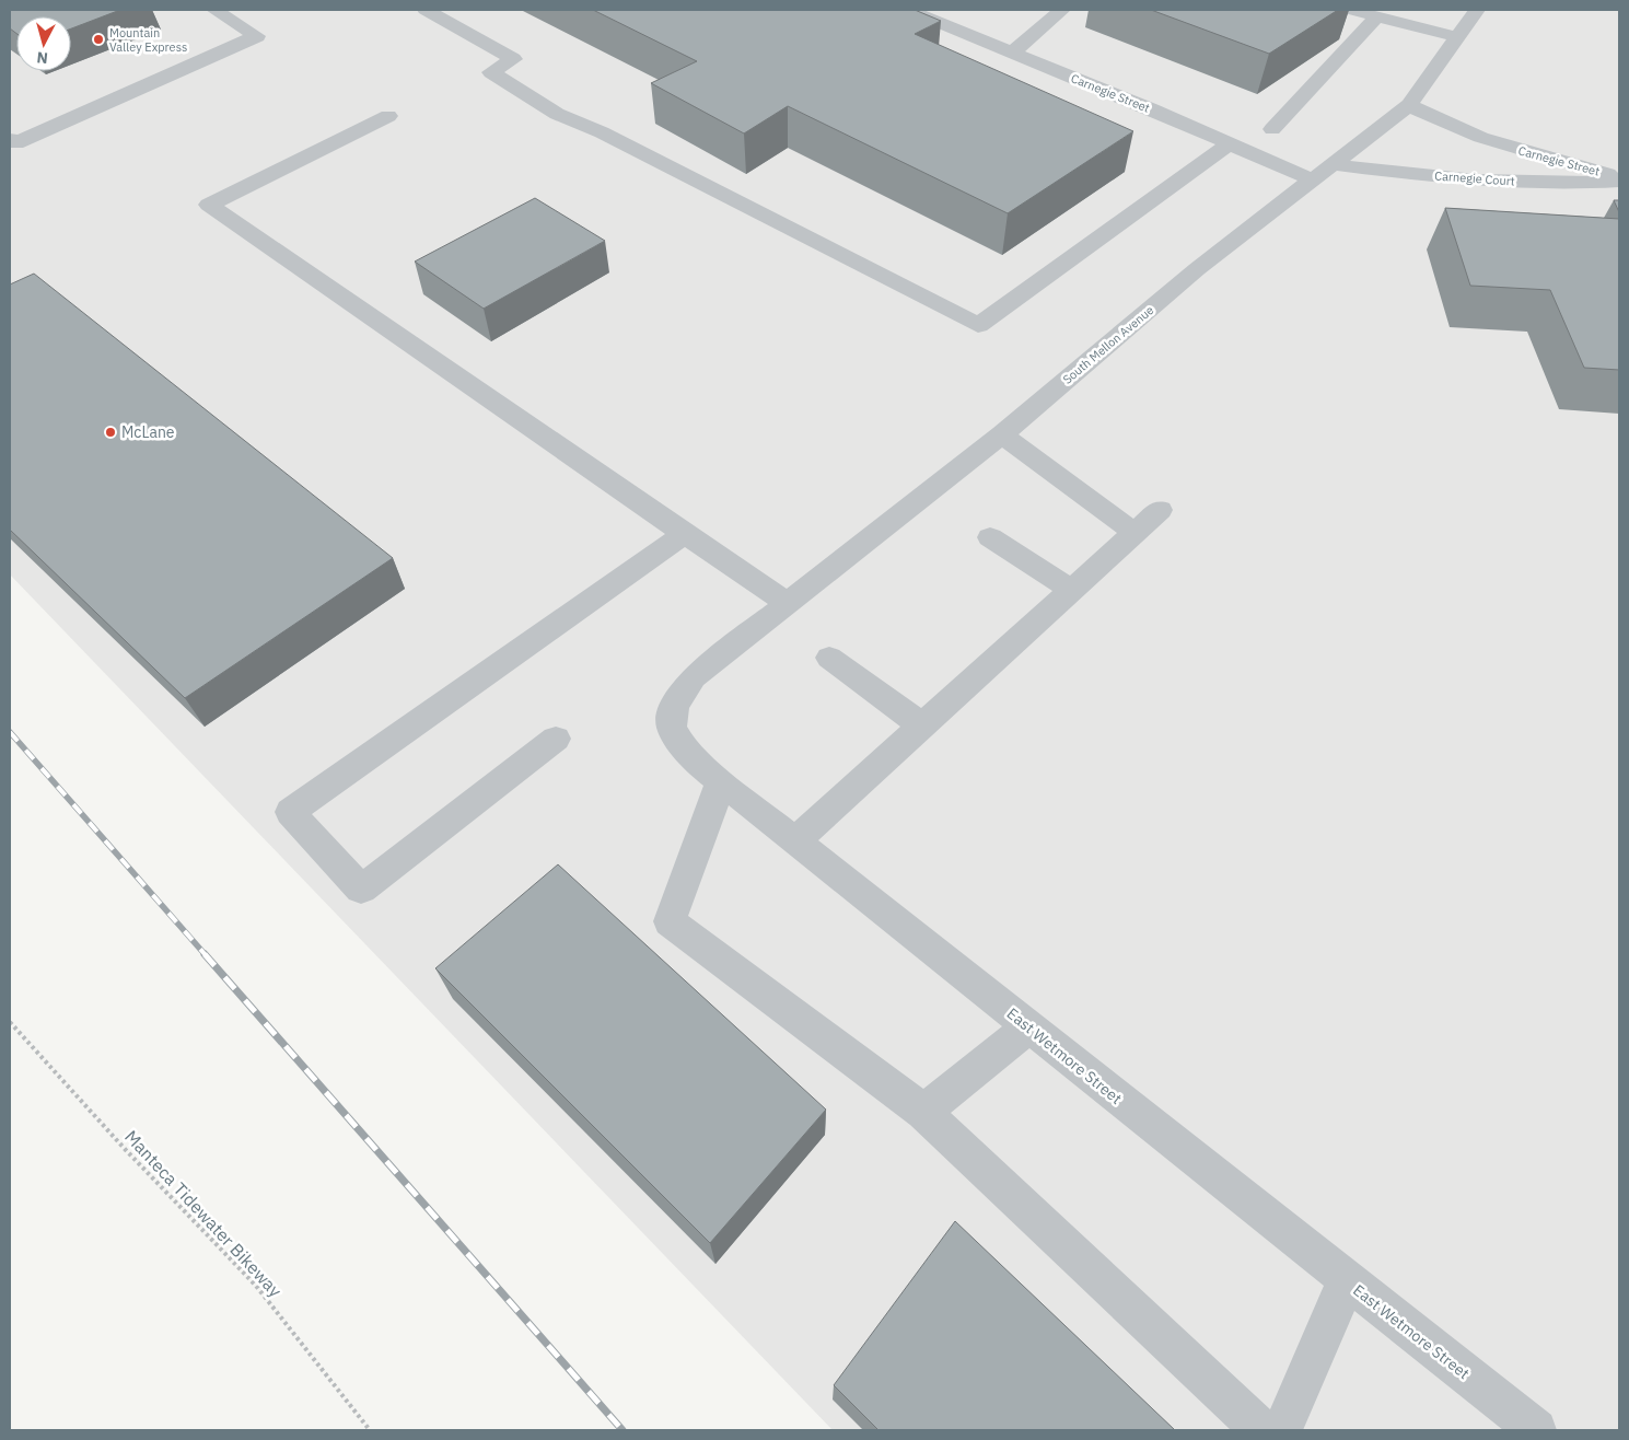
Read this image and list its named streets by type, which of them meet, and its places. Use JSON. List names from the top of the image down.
{
  "streets": {
    "street": [
      "Carnegie Street",
      "Carnegie Court",
      "South Mellon Avenue",
      "East Wetmore Street"
    ],
    "path": ["Manteca Tidewater Bikeway"]
  },
  "crossings": [
    ["Carnegie Street", "Carnegie Court"],
    ["Carnegie Street", "South Mellon Avenue"],
    ["Carnegie Court", "South Mellon Avenue"],
    ["South Mellon Avenue", "East Wetmore Street"]
  ],
  "places": ["Mountain Valley Express", "McLane"],
  "north": "bottom"
}
